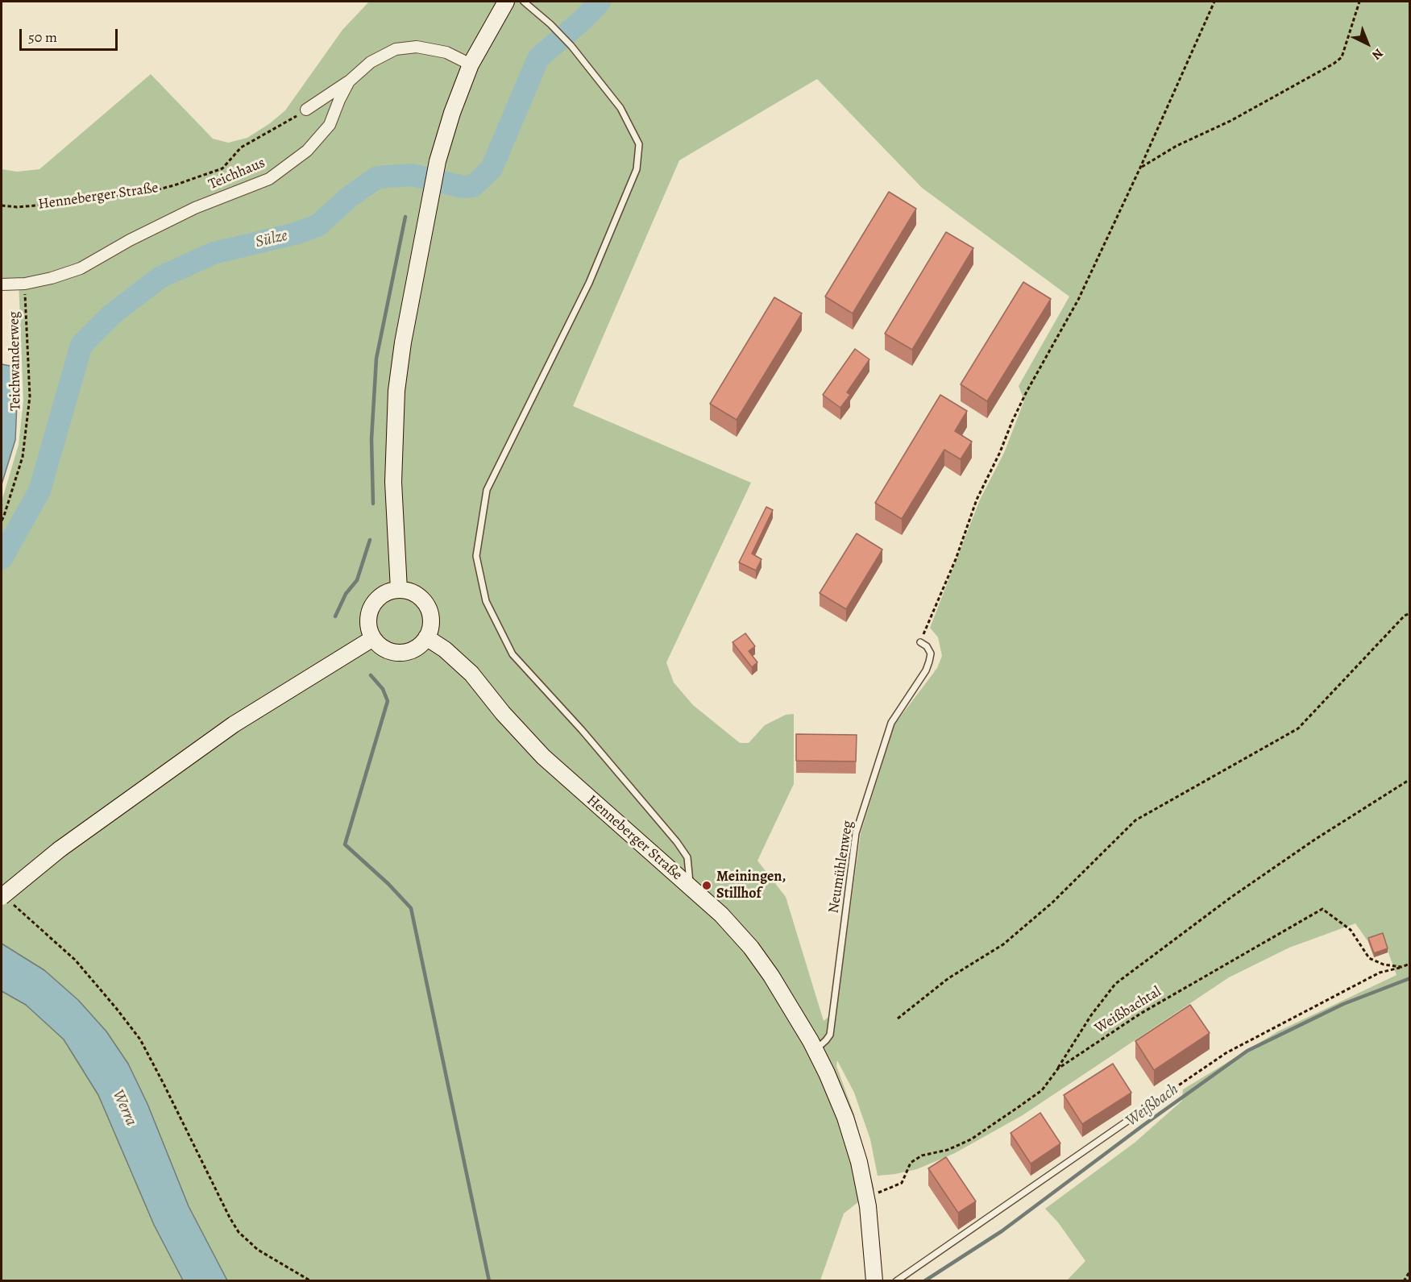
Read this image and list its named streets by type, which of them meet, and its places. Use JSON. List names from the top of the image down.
{
  "streets": {
    "main road": ["Henneberger Straße"],
    "street": ["Teichhaus"],
    "lane": ["Neumühlenweg"],
    "path": ["Teichwanderweg", "Weißbachtal"]
  },
  "crossings": [
    ["Teichhaus", "Teichwanderweg"],
    ["Henneberger Straße", "Neumühlenweg"],
    ["Henneberger Straße", "Weißbachtal"]
  ],
  "water": ["Sülze", "Weißbach", "Werra"],
  "places": ["Meiningen, Stillhof"],
  "scale_bar": "50 m",
  "north": "bottom right"
}
